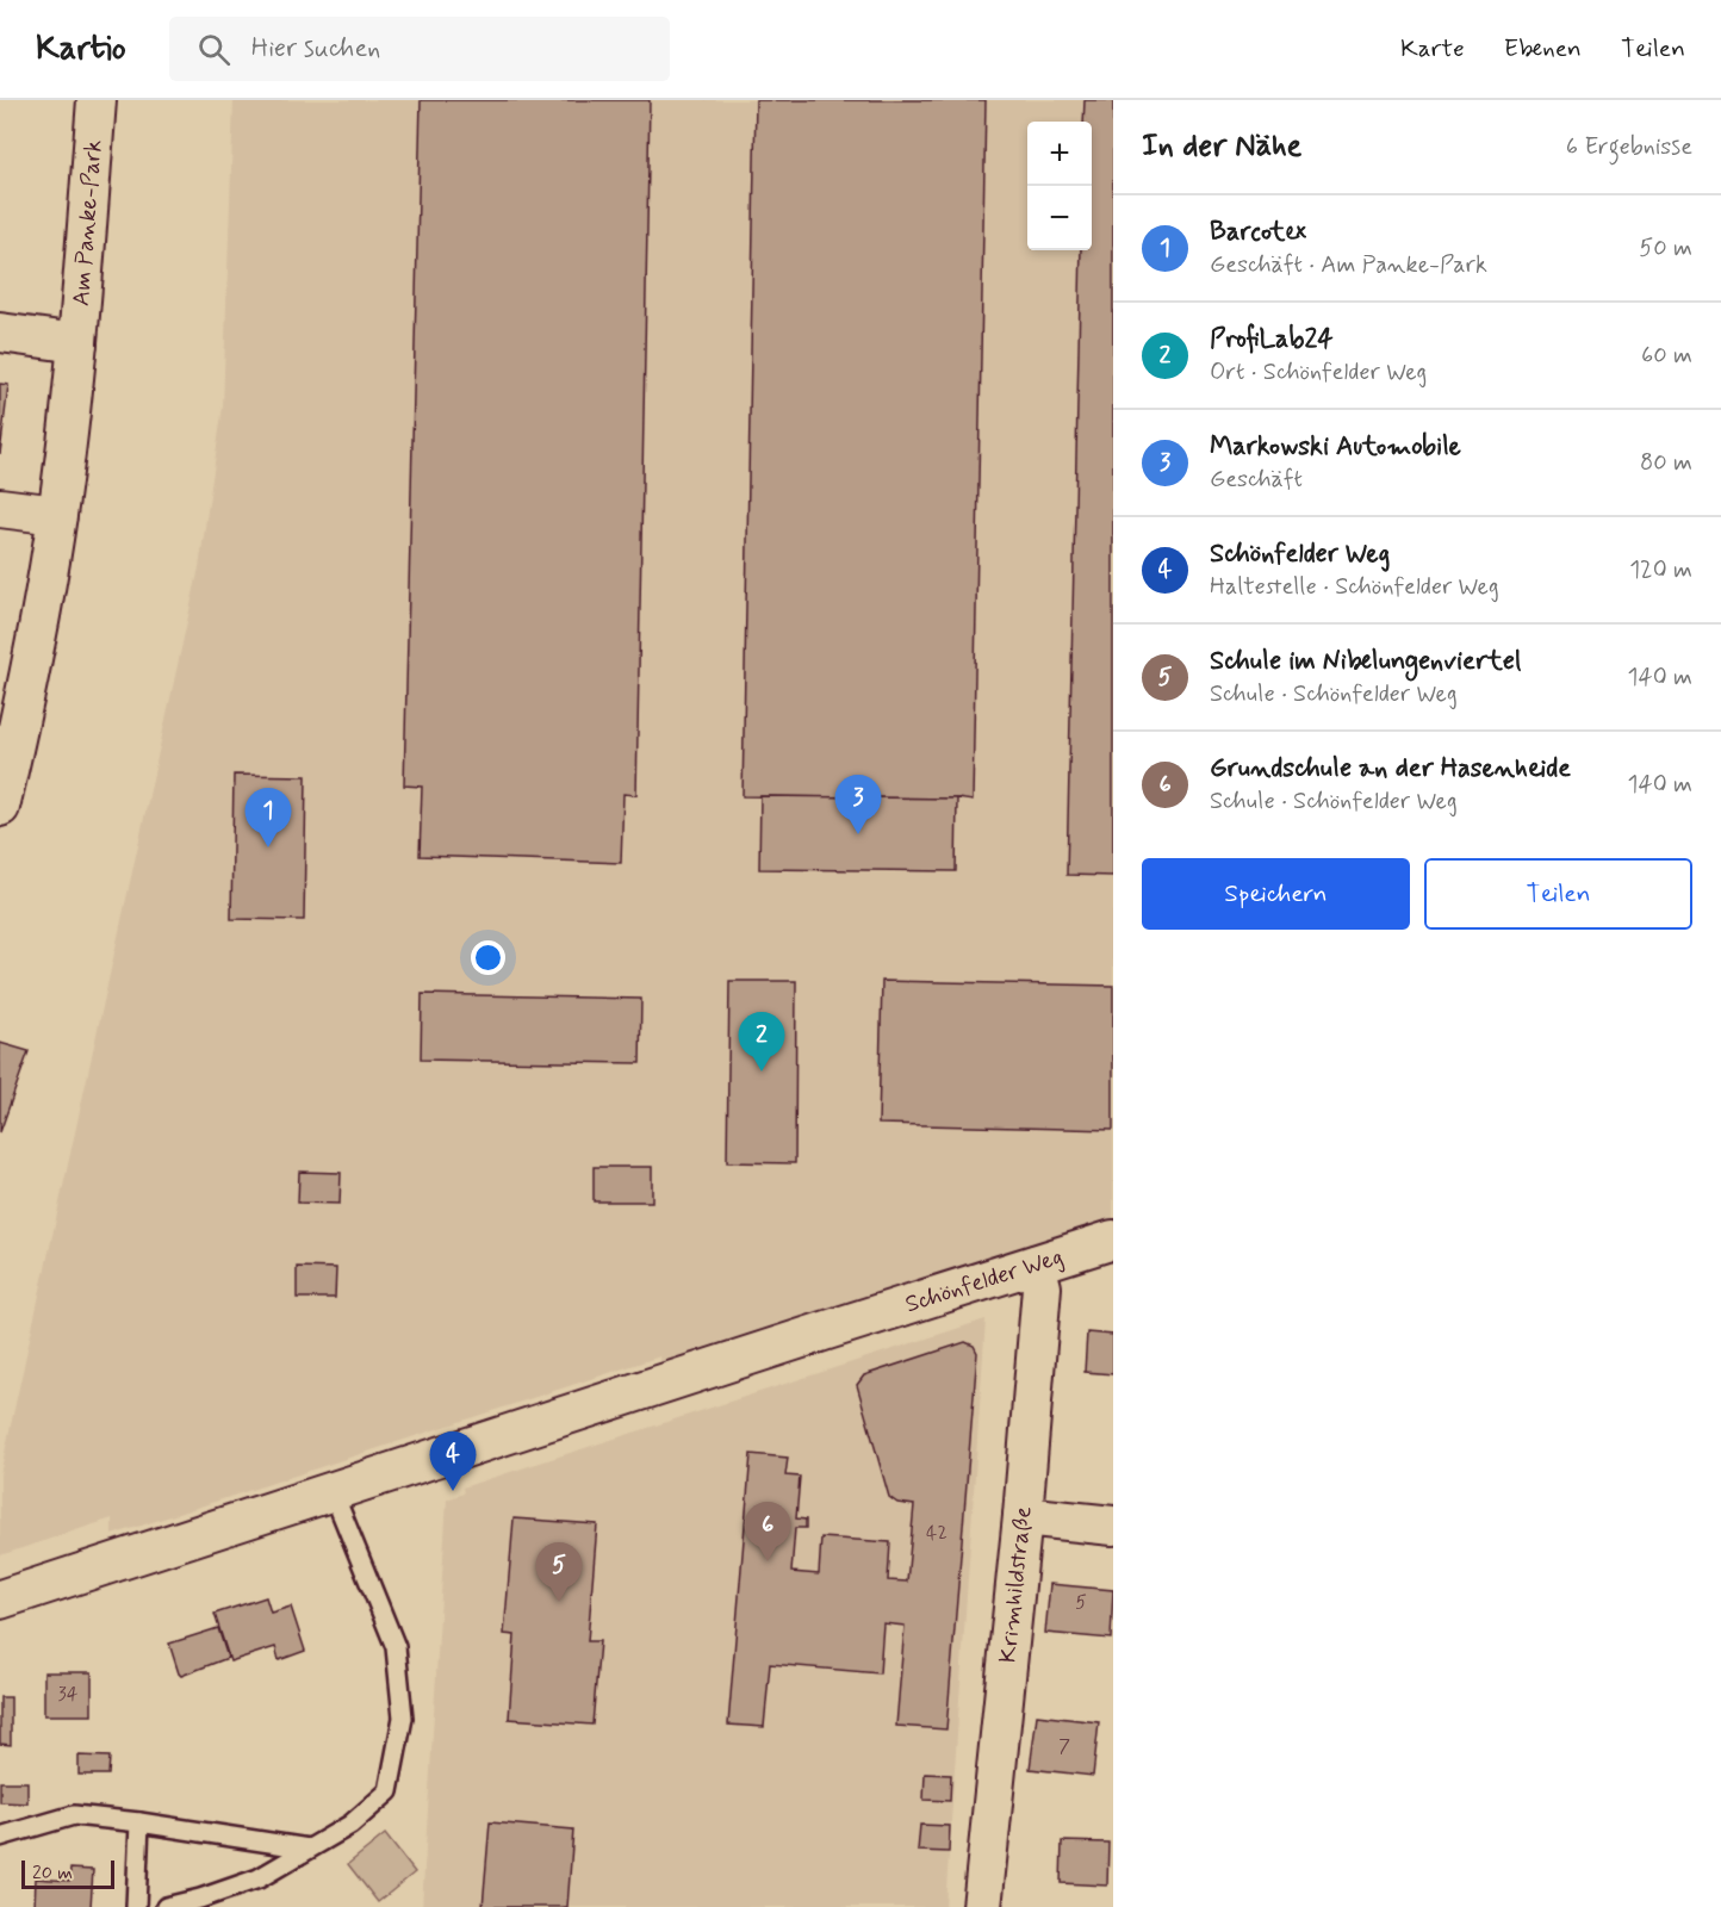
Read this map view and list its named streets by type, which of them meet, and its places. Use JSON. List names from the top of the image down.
{
  "streets": {
    "street": ["Am Panke-Park", "Schönfelder Weg", "Krimhildstraße"]
  },
  "crossings": [
    ["Schönfelder Weg", "Krimhildstraße"]
  ],
  "house_numbers": [
    "42",
    "5",
    "34",
    "7"
  ],
  "scale_bar": "20 m",
  "page": {
    "header": "Kartio",
    "search": "Hier suchen",
    "nav": ["Karte", "Ebenen", "Teilen"],
    "heading": ["In der Nähe", "6 Ergebnisse"],
    "map_buttons": ["+", "−"],
    "list": [
      {
        "mark": "1",
        "name": "Barcotex",
        "note": "Geschäft · Am Panke-Park",
        "value": "50 m"
      },
      {
        "mark": "2",
        "name": "ProfiLab24",
        "note": "Ort · Schönfelder Weg",
        "value": "60 m"
      },
      {
        "mark": "3",
        "name": "Markowski Automobile",
        "note": "Geschäft",
        "value": "80 m"
      },
      {
        "mark": "4",
        "name": "Schönfelder Weg",
        "note": "Haltestelle · Schönfelder Weg",
        "value": "120 m"
      },
      {
        "mark": "5",
        "name": "Schule im Nibelungenviertel",
        "note": "Schule · Schönfelder Weg",
        "value": "140 m"
      },
      {
        "mark": "6",
        "name": "Grundschule an der Hasenheide",
        "note": "Schule · Schönfelder Weg",
        "value": "140 m"
      }
    ],
    "pins": [
      "3",
      "1",
      "2",
      "4",
      "6",
      "5"
    ],
    "buttons": ["Speichern", "Teilen"],
    "scale": "20 m"
  }
}
